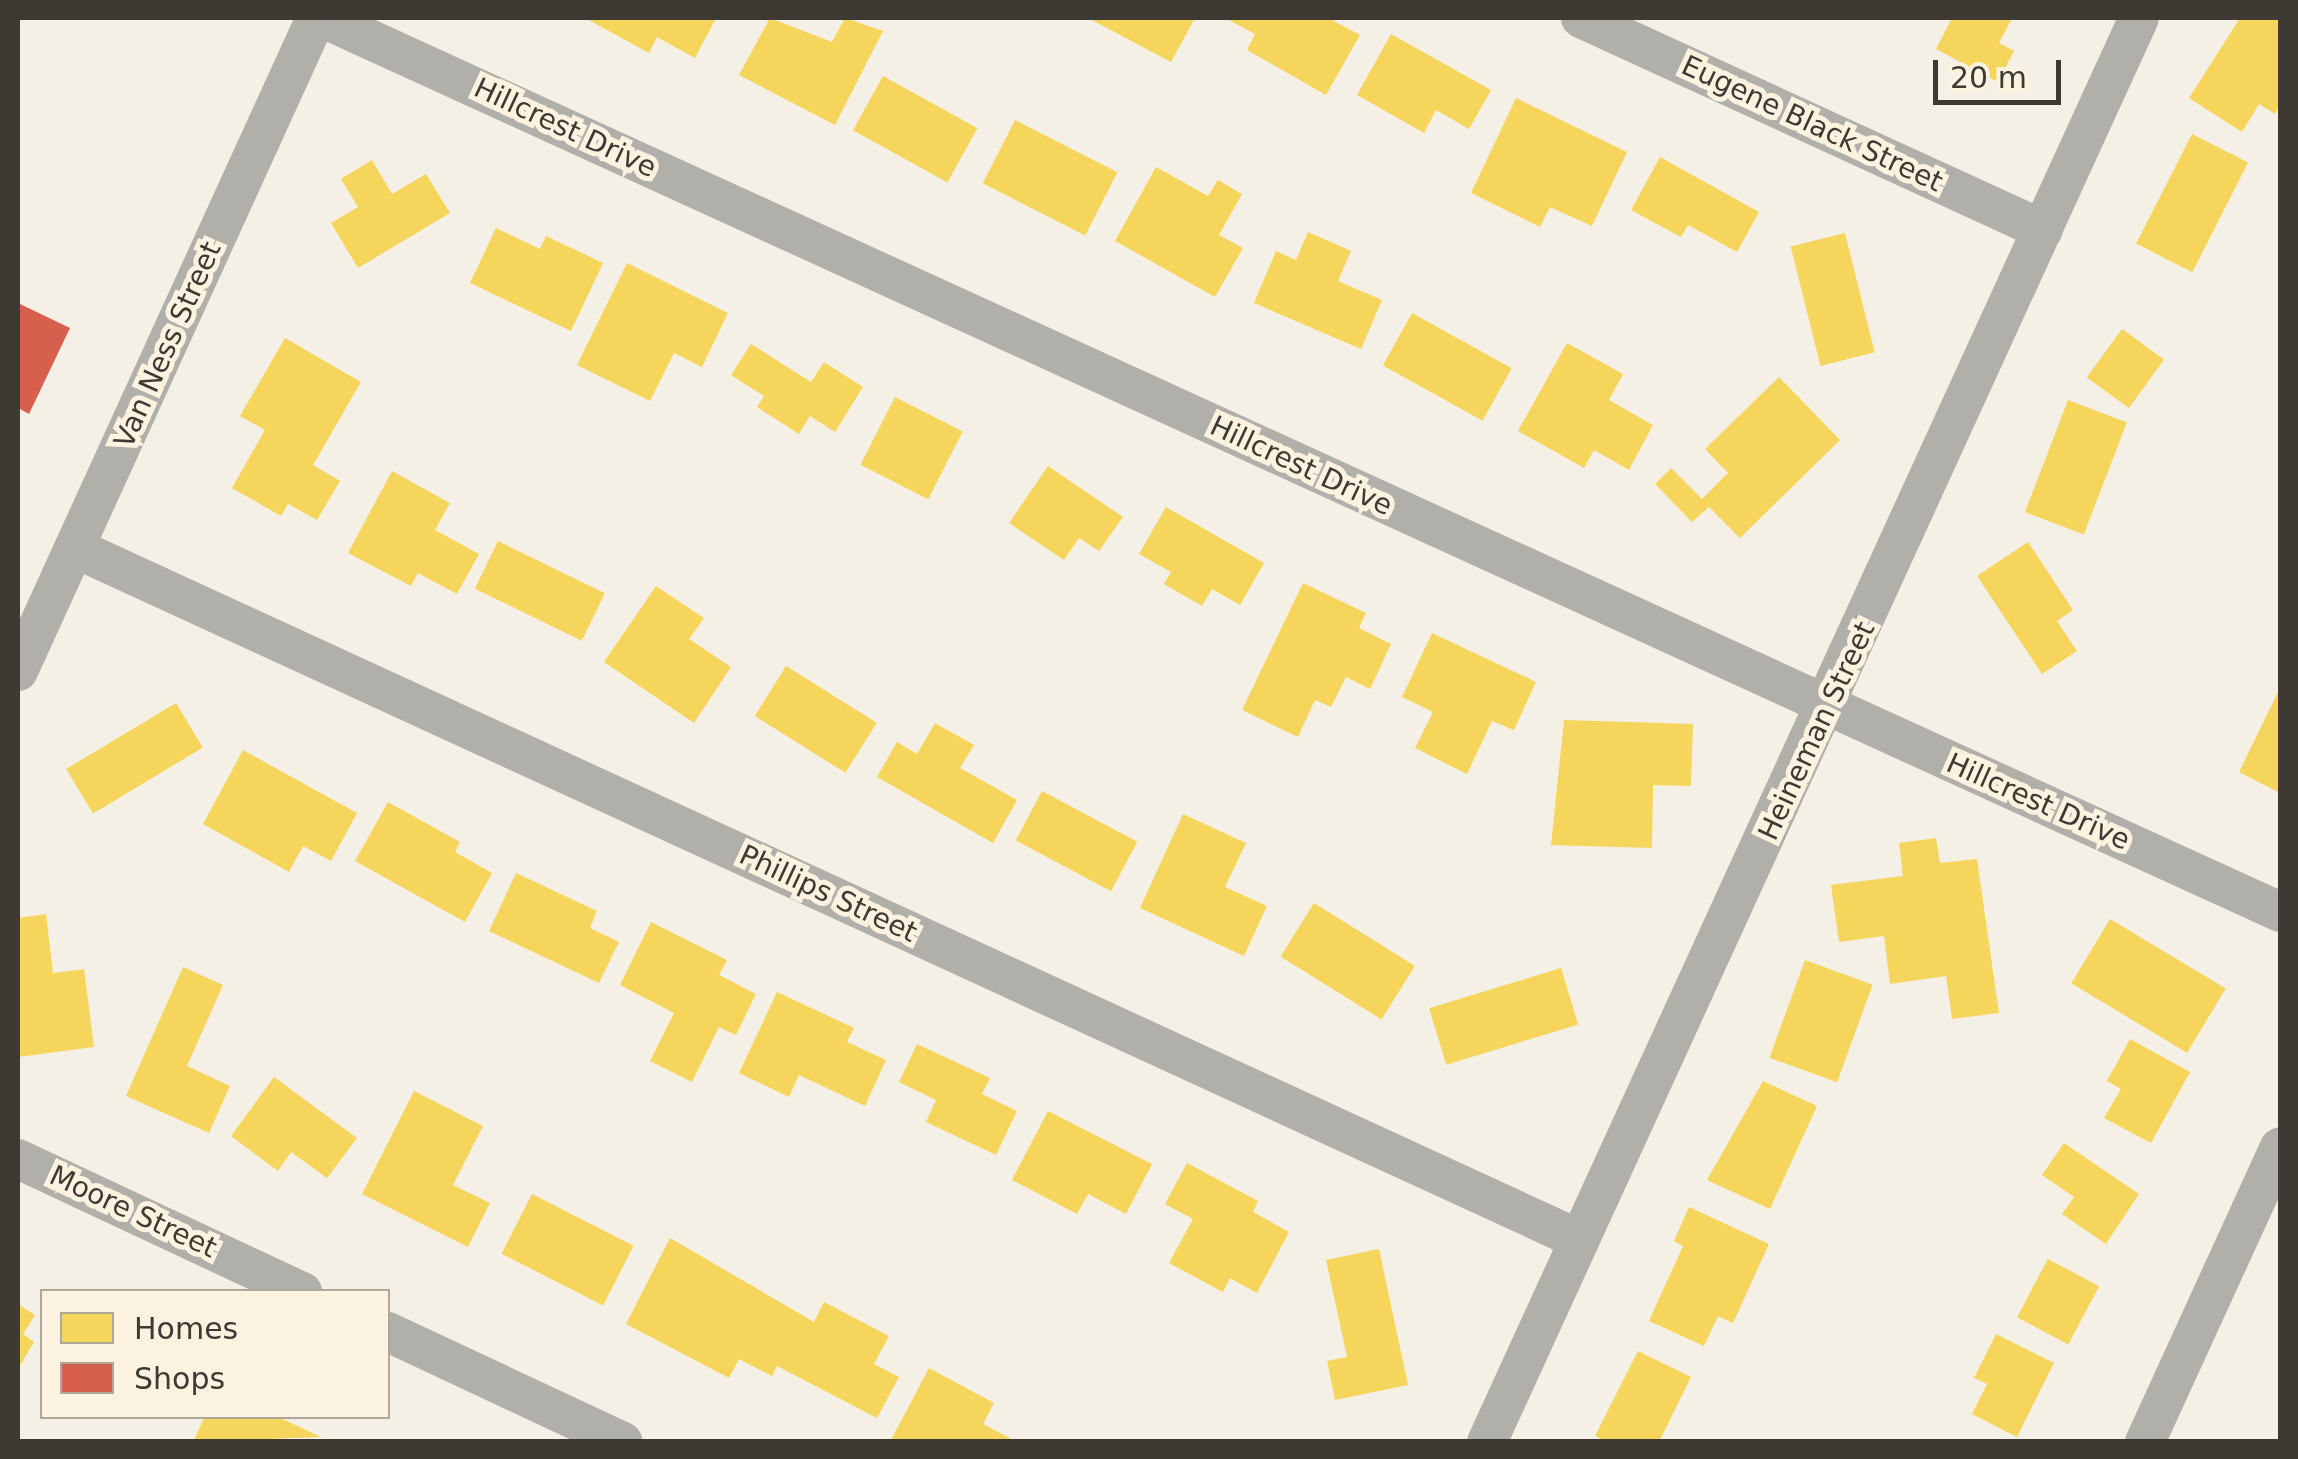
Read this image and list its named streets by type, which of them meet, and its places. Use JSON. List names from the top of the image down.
{
  "streets": {
    "street": [
      "Eugene Black Street",
      "Hillcrest Drive",
      "Van Ness Street",
      "Heineman Street",
      "Phillips Street",
      "Moore Street"
    ]
  },
  "crossings": [
    ["Eugene Black Street", "Heineman Street"],
    ["Hillcrest Drive", "Van Ness Street"],
    ["Hillcrest Drive", "Heineman Street"],
    ["Van Ness Street", "Phillips Street"],
    ["Heineman Street", "Phillips Street"]
  ],
  "legend": ["Homes", "Shops"],
  "scale_bar": "20 m"
}
